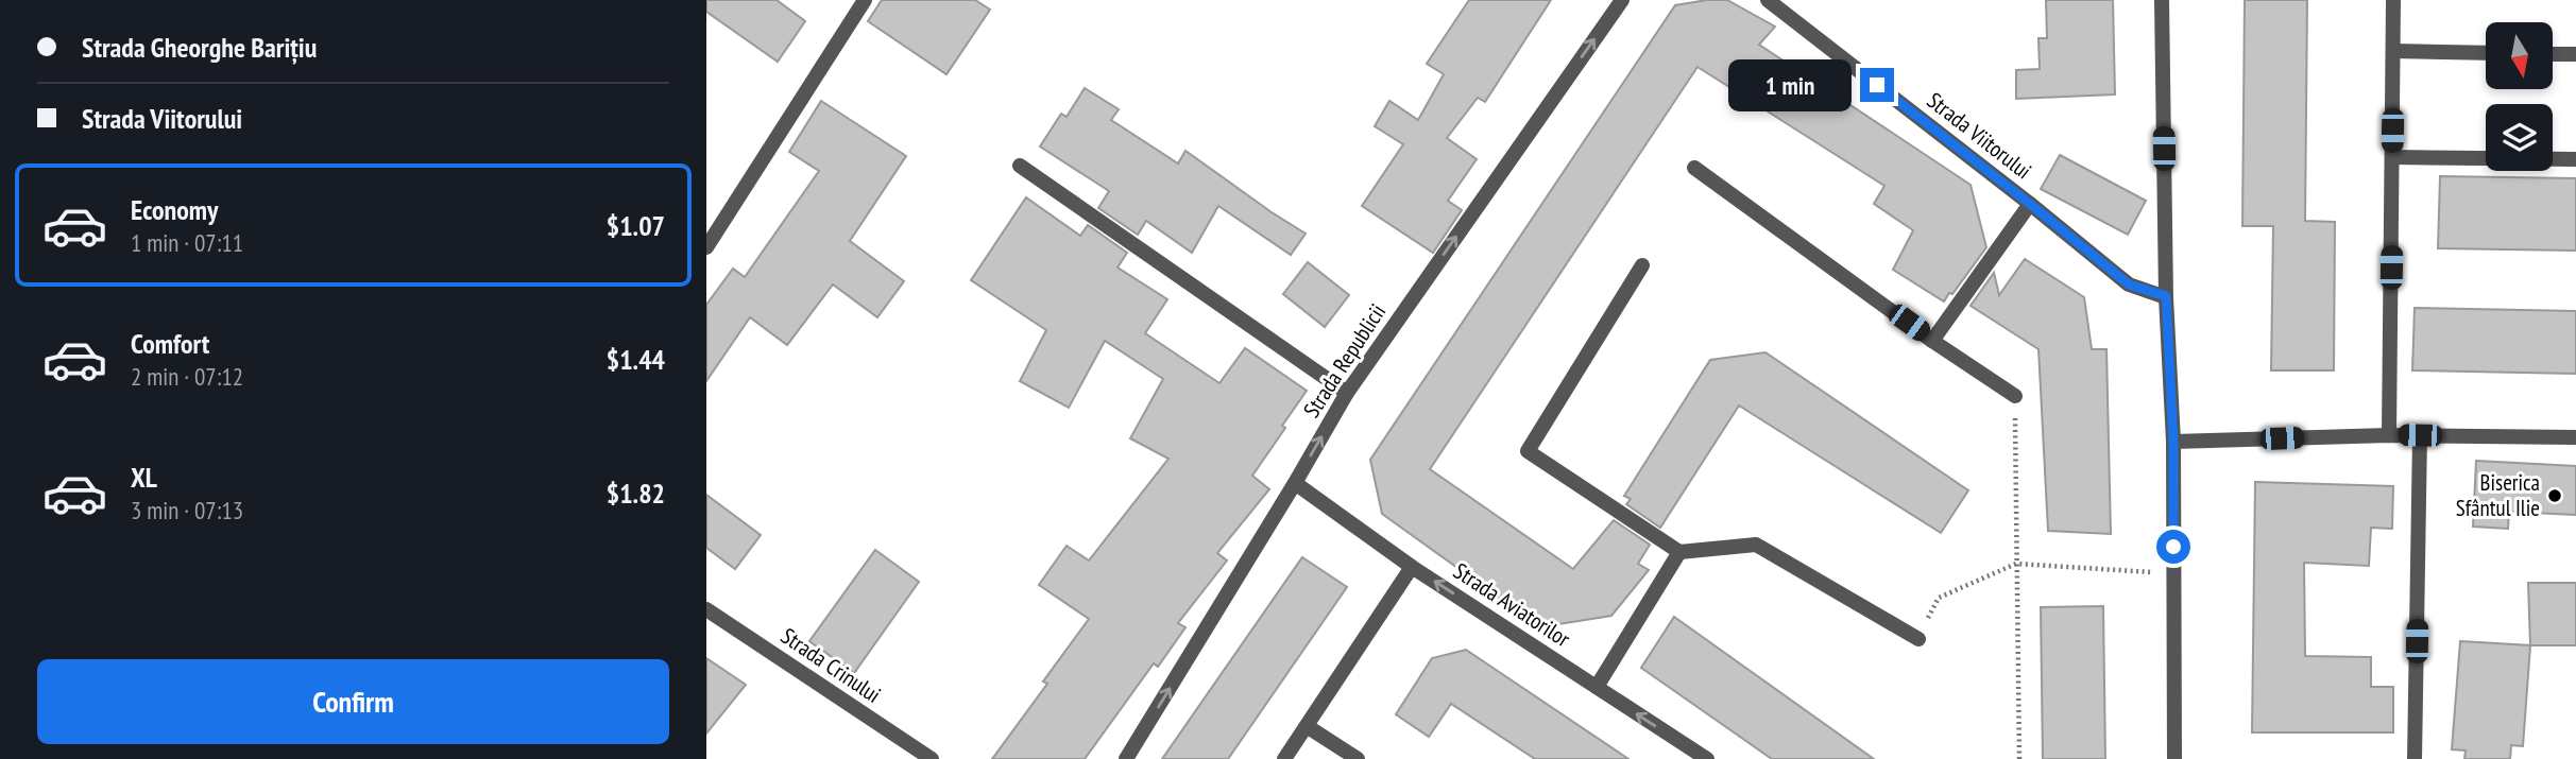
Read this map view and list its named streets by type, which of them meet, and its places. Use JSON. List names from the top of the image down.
{
  "streets": {
    "street": [
      "Strada Viitorului",
      "Strada Republicii",
      "Strada Aviatorilor",
      "Strada Crinului"
    ]
  },
  "crossings": [
    ["Strada Republicii", "Strada Aviatorilor"]
  ],
  "one_way": ["Strada Republicii", "Strada Aviatorilor"],
  "places": ["Biserica Sfântul Ilie"],
  "north": "bottom",
  "page": {
    "banner": ["Strada Gheorghe Barițiu", "Strada Viitorului"],
    "bubble": "1 min",
    "list": [
      {
        "name": "Economy",
        "note": "1 min · 07:11",
        "value": "$1.07"
      },
      {
        "name": "Comfort",
        "note": "2 min · 07:12",
        "value": "$1.44"
      },
      {
        "name": "XL",
        "note": "3 min · 07:13",
        "value": "$1.82"
      }
    ],
    "buttons": "Confirm"
  }
}
